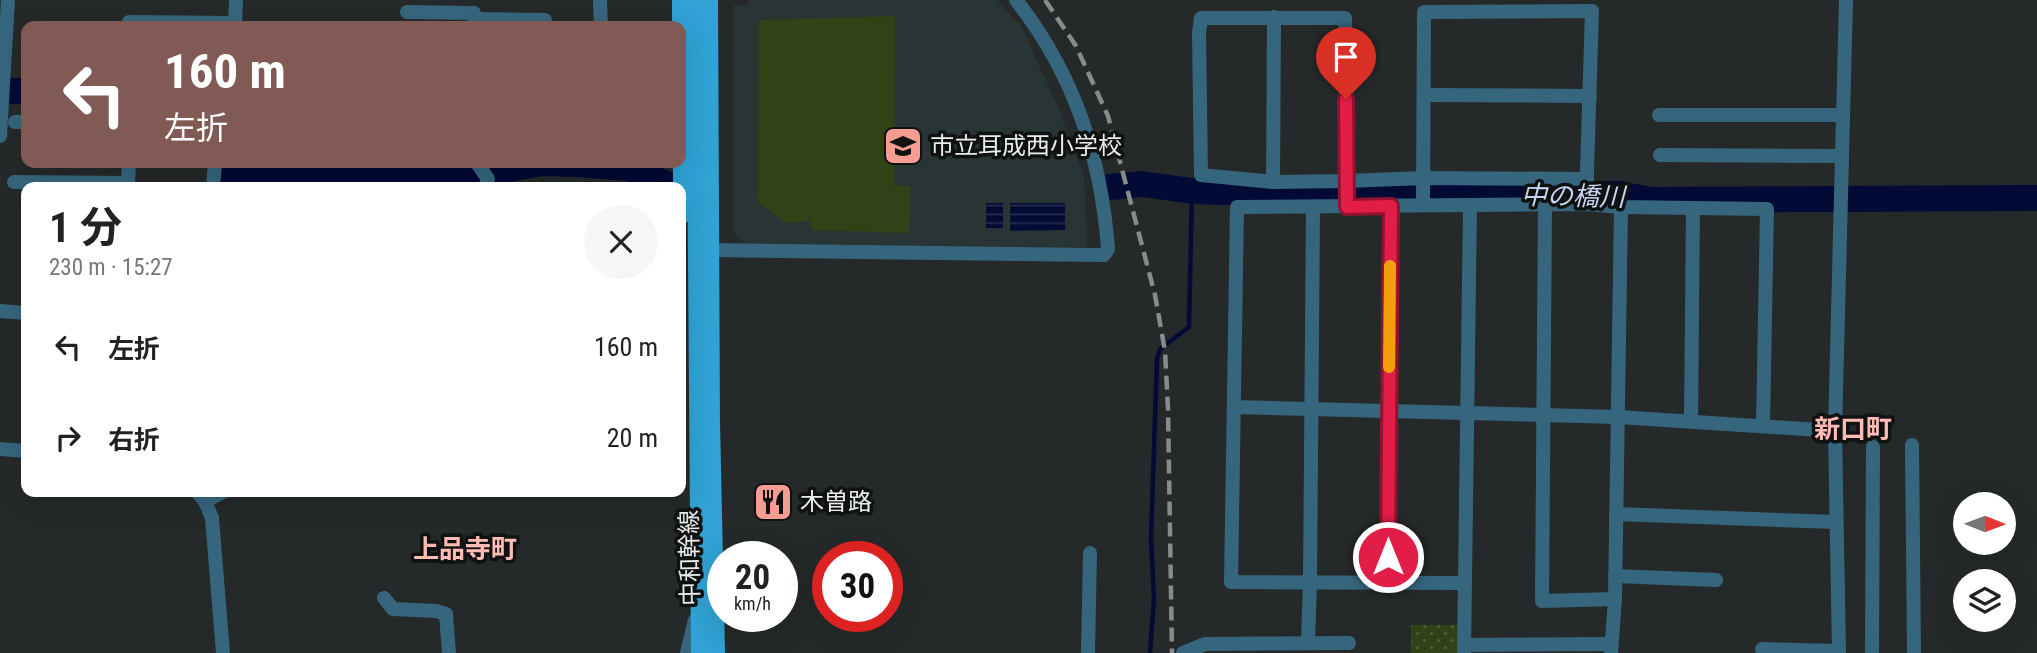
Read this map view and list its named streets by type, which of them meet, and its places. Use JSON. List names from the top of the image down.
{
  "streets": {
    "main road": ["中和幹線"]
  },
  "districts": ["新口町", "上品寺町"],
  "water": ["中の橋川"],
  "places": {
    "school or university": ["市立耳成西小学校"],
    "restaurant": ["木曽路"]
  },
  "north": "right",
  "page": {
    "turn": ["160 m", "左折"],
    "heading": ["1 分", "230 m · 15:27"],
    "list": [
      {
        "name": "左折",
        "value": "160 m"
      },
      {
        "name": "右折",
        "value": "20 m"
      }
    ],
    "speed": "20 km/h",
    "limit": "30"
  }
}
